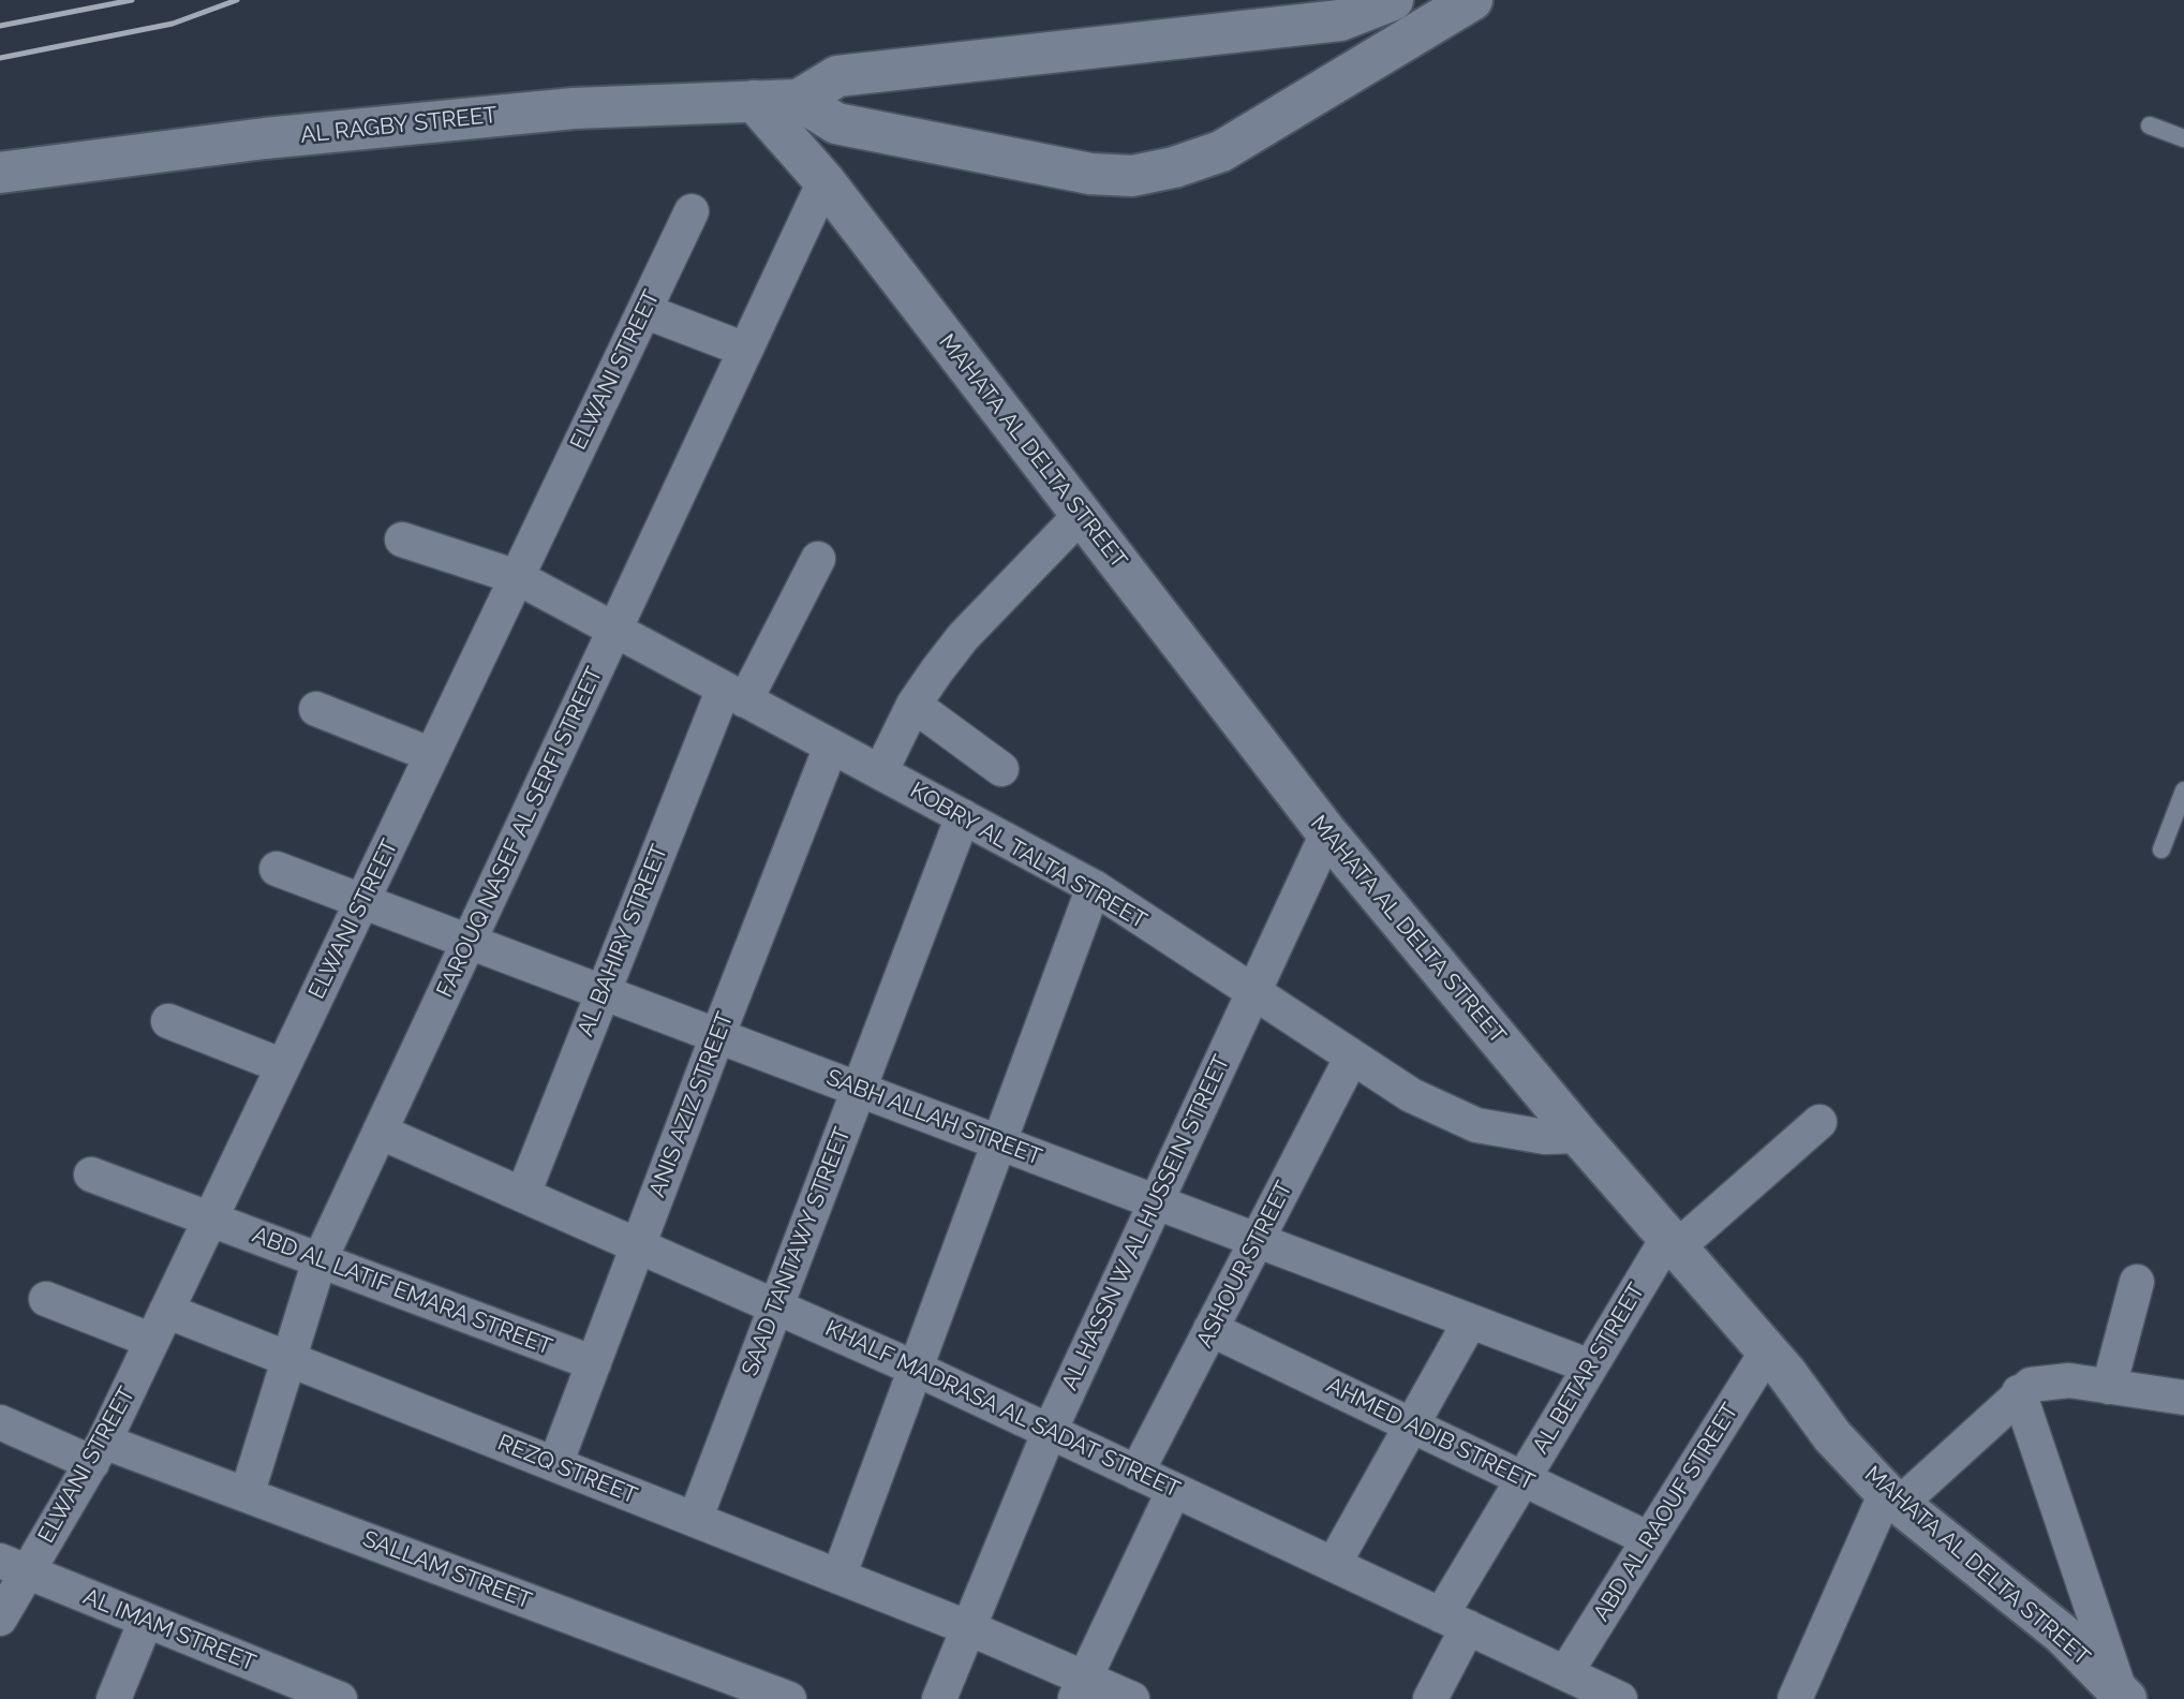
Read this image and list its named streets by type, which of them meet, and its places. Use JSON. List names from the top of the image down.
{
  "streets": {
    "main road": ["AL RAGBY STREET", "MAHATA AL DELTA STREET"],
    "street": [
      "ELWANI STREET",
      "FAROUQ NASEF AL SERFI STREET",
      "KOBRY AL TALTA STREET",
      "AL BAHIRY STREET",
      "ANIS AZIZ STREET",
      "SABH ALLAH STREET",
      "AL HASSN W AL HUSSEIN STREET",
      "SAAD TANTAWY STREET",
      "ASHOUR STREET",
      "ABD AL LATIF EMARA STREET",
      "AL BETAR STREET",
      "KHALF MADRASA AL SADAT STREET",
      "AHMED ADIB STREET",
      "REZQ STREET",
      "ABD AL RAOUF STREET",
      "SALLAM STREET",
      "AL IMAM STREET"
    ]
  },
  "crossings": [
    ["AL RAGBY STREET", "MAHATA AL DELTA STREET"],
    ["ELWANI STREET", "KOBRY AL TALTA STREET"],
    ["ELWANI STREET", "SABH ALLAH STREET"],
    ["ELWANI STREET", "ABD AL LATIF EMARA STREET"],
    ["ELWANI STREET", "REZQ STREET"],
    ["ELWANI STREET", "SALLAM STREET"],
    ["ELWANI STREET", "AL IMAM STREET"],
    ["MAHATA AL DELTA STREET", "FAROUQ NASEF AL SERFI STREET"],
    ["MAHATA AL DELTA STREET", "KOBRY AL TALTA STREET"],
    ["MAHATA AL DELTA STREET", "AL HASSN W AL HUSSEIN STREET"],
    ["MAHATA AL DELTA STREET", "AL BETAR STREET"],
    ["MAHATA AL DELTA STREET", "ABD AL RAOUF STREET"],
    ["FAROUQ NASEF AL SERFI STREET", "KOBRY AL TALTA STREET"],
    ["FAROUQ NASEF AL SERFI STREET", "SABH ALLAH STREET"],
    ["FAROUQ NASEF AL SERFI STREET", "ABD AL LATIF EMARA STREET"],
    ["FAROUQ NASEF AL SERFI STREET", "KHALF MADRASA AL SADAT STREET"],
    ["FAROUQ NASEF AL SERFI STREET", "REZQ STREET"],
    ["FAROUQ NASEF AL SERFI STREET", "SALLAM STREET"],
    ["KOBRY AL TALTA STREET", "AL BAHIRY STREET"],
    ["KOBRY AL TALTA STREET", "ANIS AZIZ STREET"],
    ["KOBRY AL TALTA STREET", "AL HASSN W AL HUSSEIN STREET"],
    ["KOBRY AL TALTA STREET", "SAAD TANTAWY STREET"],
    ["KOBRY AL TALTA STREET", "ASHOUR STREET"],
    ["AL BAHIRY STREET", "SABH ALLAH STREET"],
    ["AL BAHIRY STREET", "KHALF MADRASA AL SADAT STREET"],
    ["ANIS AZIZ STREET", "SABH ALLAH STREET"],
    ["ANIS AZIZ STREET", "ABD AL LATIF EMARA STREET"],
    ["ANIS AZIZ STREET", "KHALF MADRASA AL SADAT STREET"],
    ["ANIS AZIZ STREET", "REZQ STREET"],
    ["SABH ALLAH STREET", "AL HASSN W AL HUSSEIN STREET"],
    ["SABH ALLAH STREET", "SAAD TANTAWY STREET"],
    ["SABH ALLAH STREET", "ASHOUR STREET"],
    ["SABH ALLAH STREET", "AL BETAR STREET"],
    ["AL HASSN W AL HUSSEIN STREET", "KHALF MADRASA AL SADAT STREET"],
    ["AL HASSN W AL HUSSEIN STREET", "REZQ STREET"],
    ["SAAD TANTAWY STREET", "KHALF MADRASA AL SADAT STREET"],
    ["SAAD TANTAWY STREET", "REZQ STREET"],
    ["ASHOUR STREET", "KHALF MADRASA AL SADAT STREET"],
    ["ASHOUR STREET", "AHMED ADIB STREET"],
    ["AL BETAR STREET", "KHALF MADRASA AL SADAT STREET"],
    ["AL BETAR STREET", "AHMED ADIB STREET"],
    ["KHALF MADRASA AL SADAT STREET", "ABD AL RAOUF STREET"],
    ["AHMED ADIB STREET", "ABD AL RAOUF STREET"]
  ]
}
